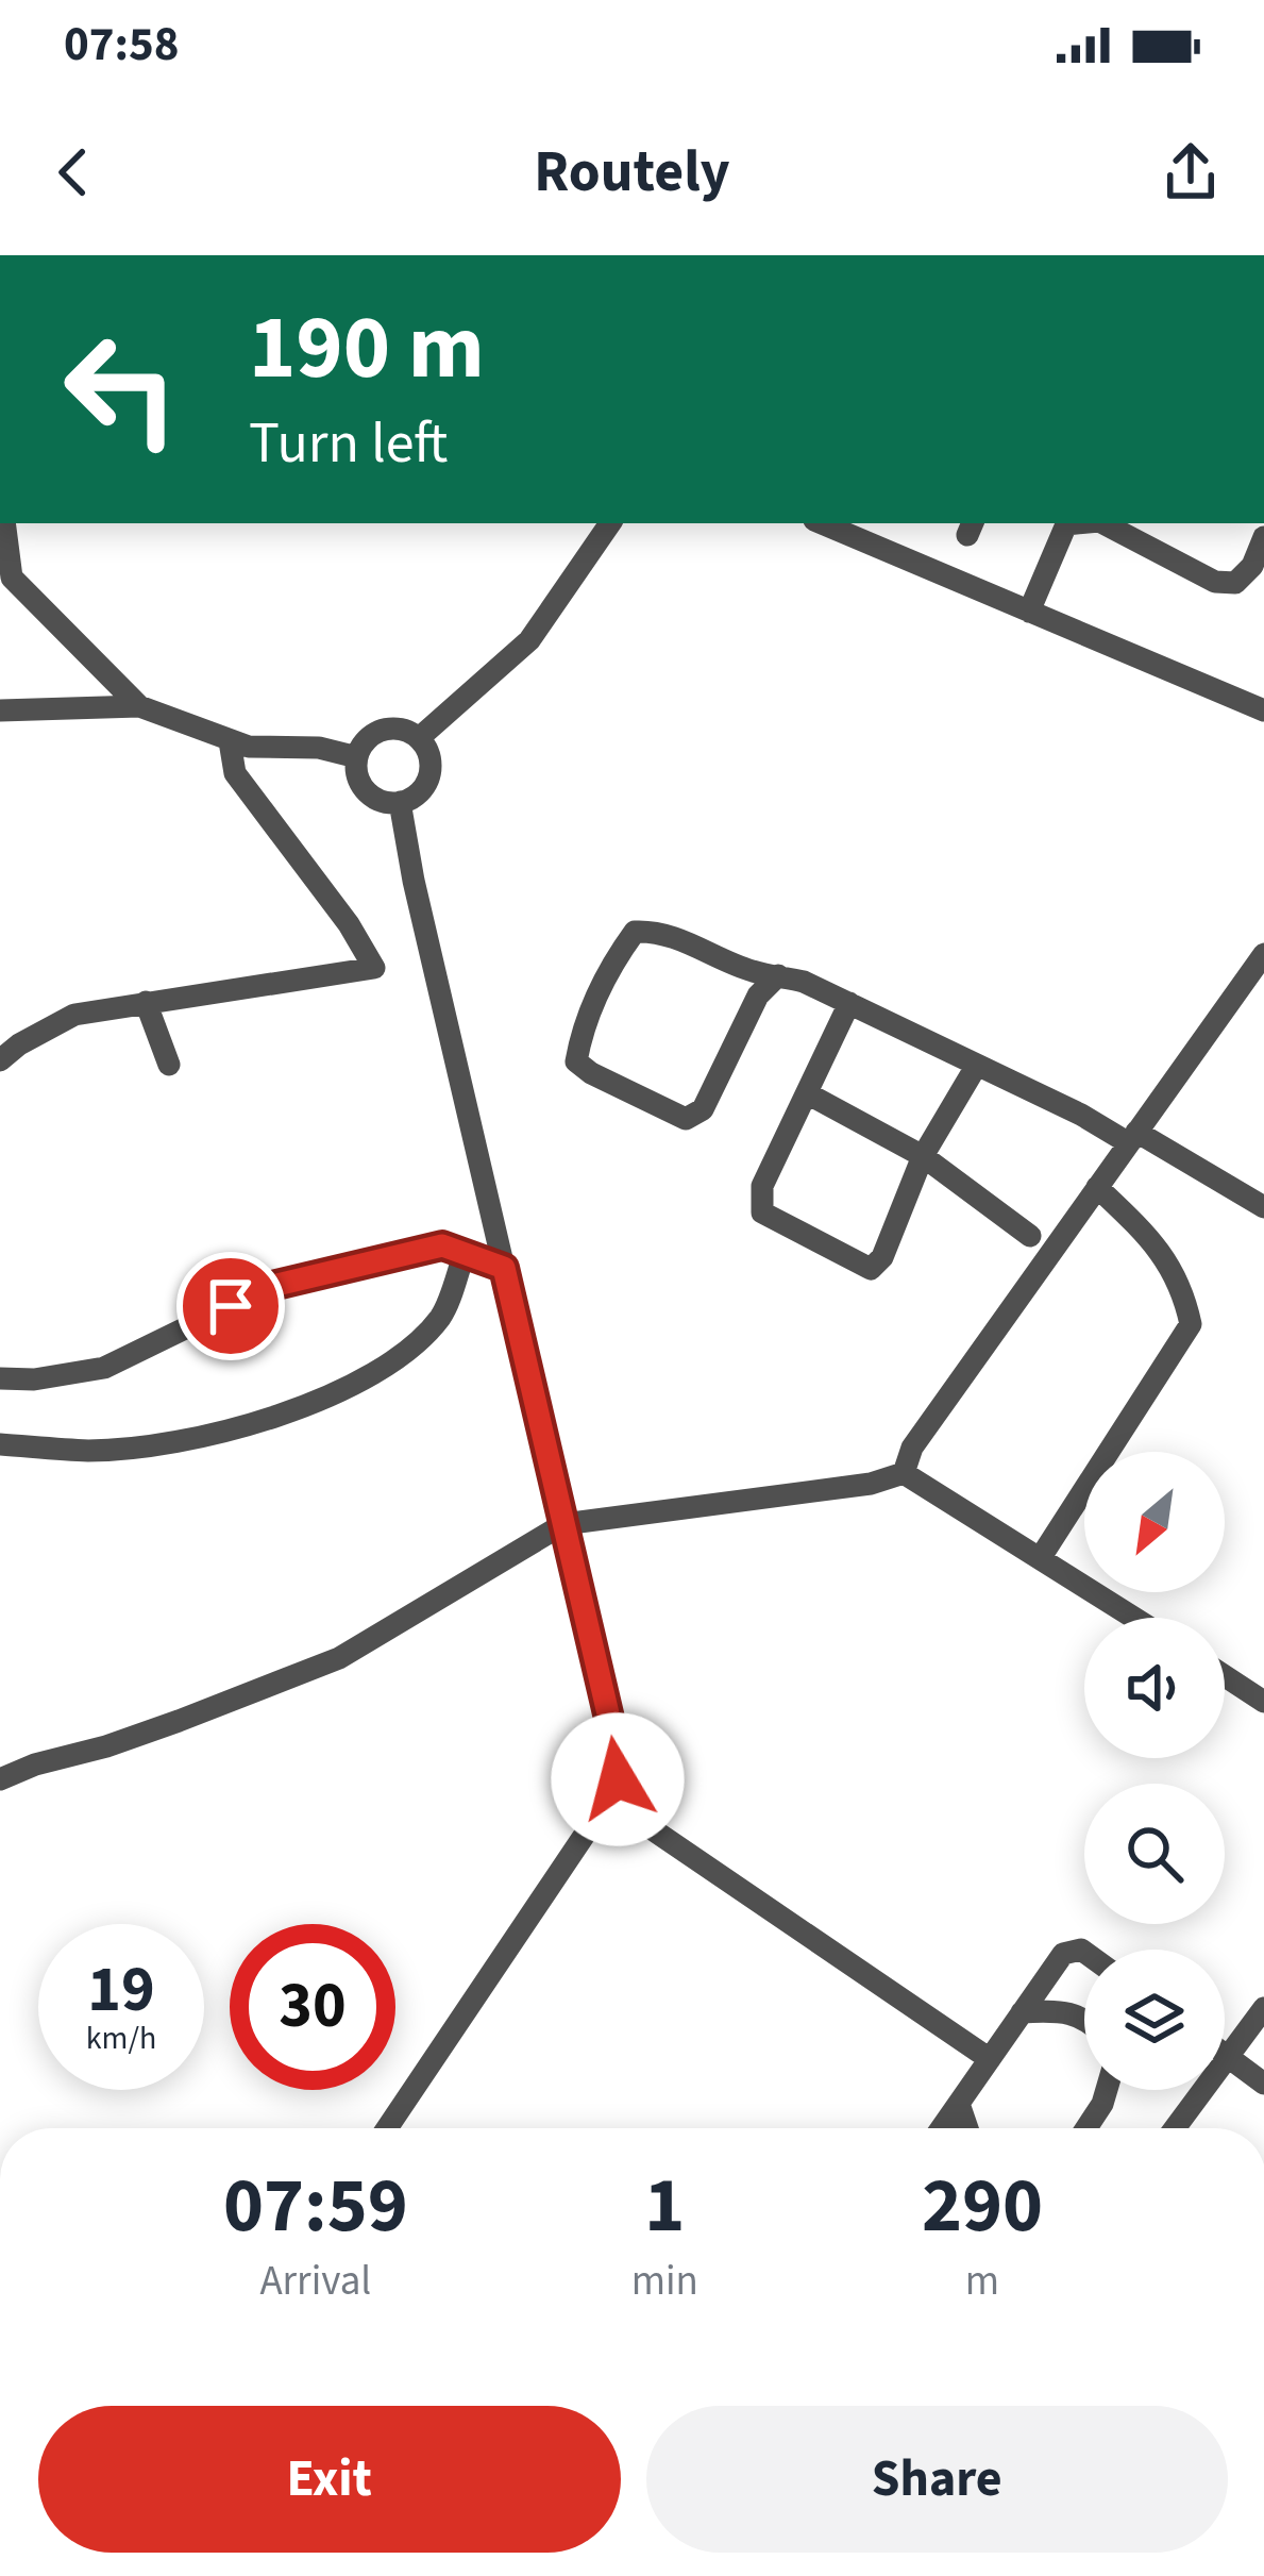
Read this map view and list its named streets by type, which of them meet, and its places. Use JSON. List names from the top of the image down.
{
  "north": "bottom left",
  "page": {
    "status": "07:58",
    "header": "Routely",
    "turn": ["190 m", "Turn left"],
    "speed": "19 km/h",
    "limit": "30",
    "eta": [
      "07:59",
      "Arrival",
      "1",
      "min",
      "290",
      "m"
    ],
    "buttons": ["Exit", "Share"]
  }
}
